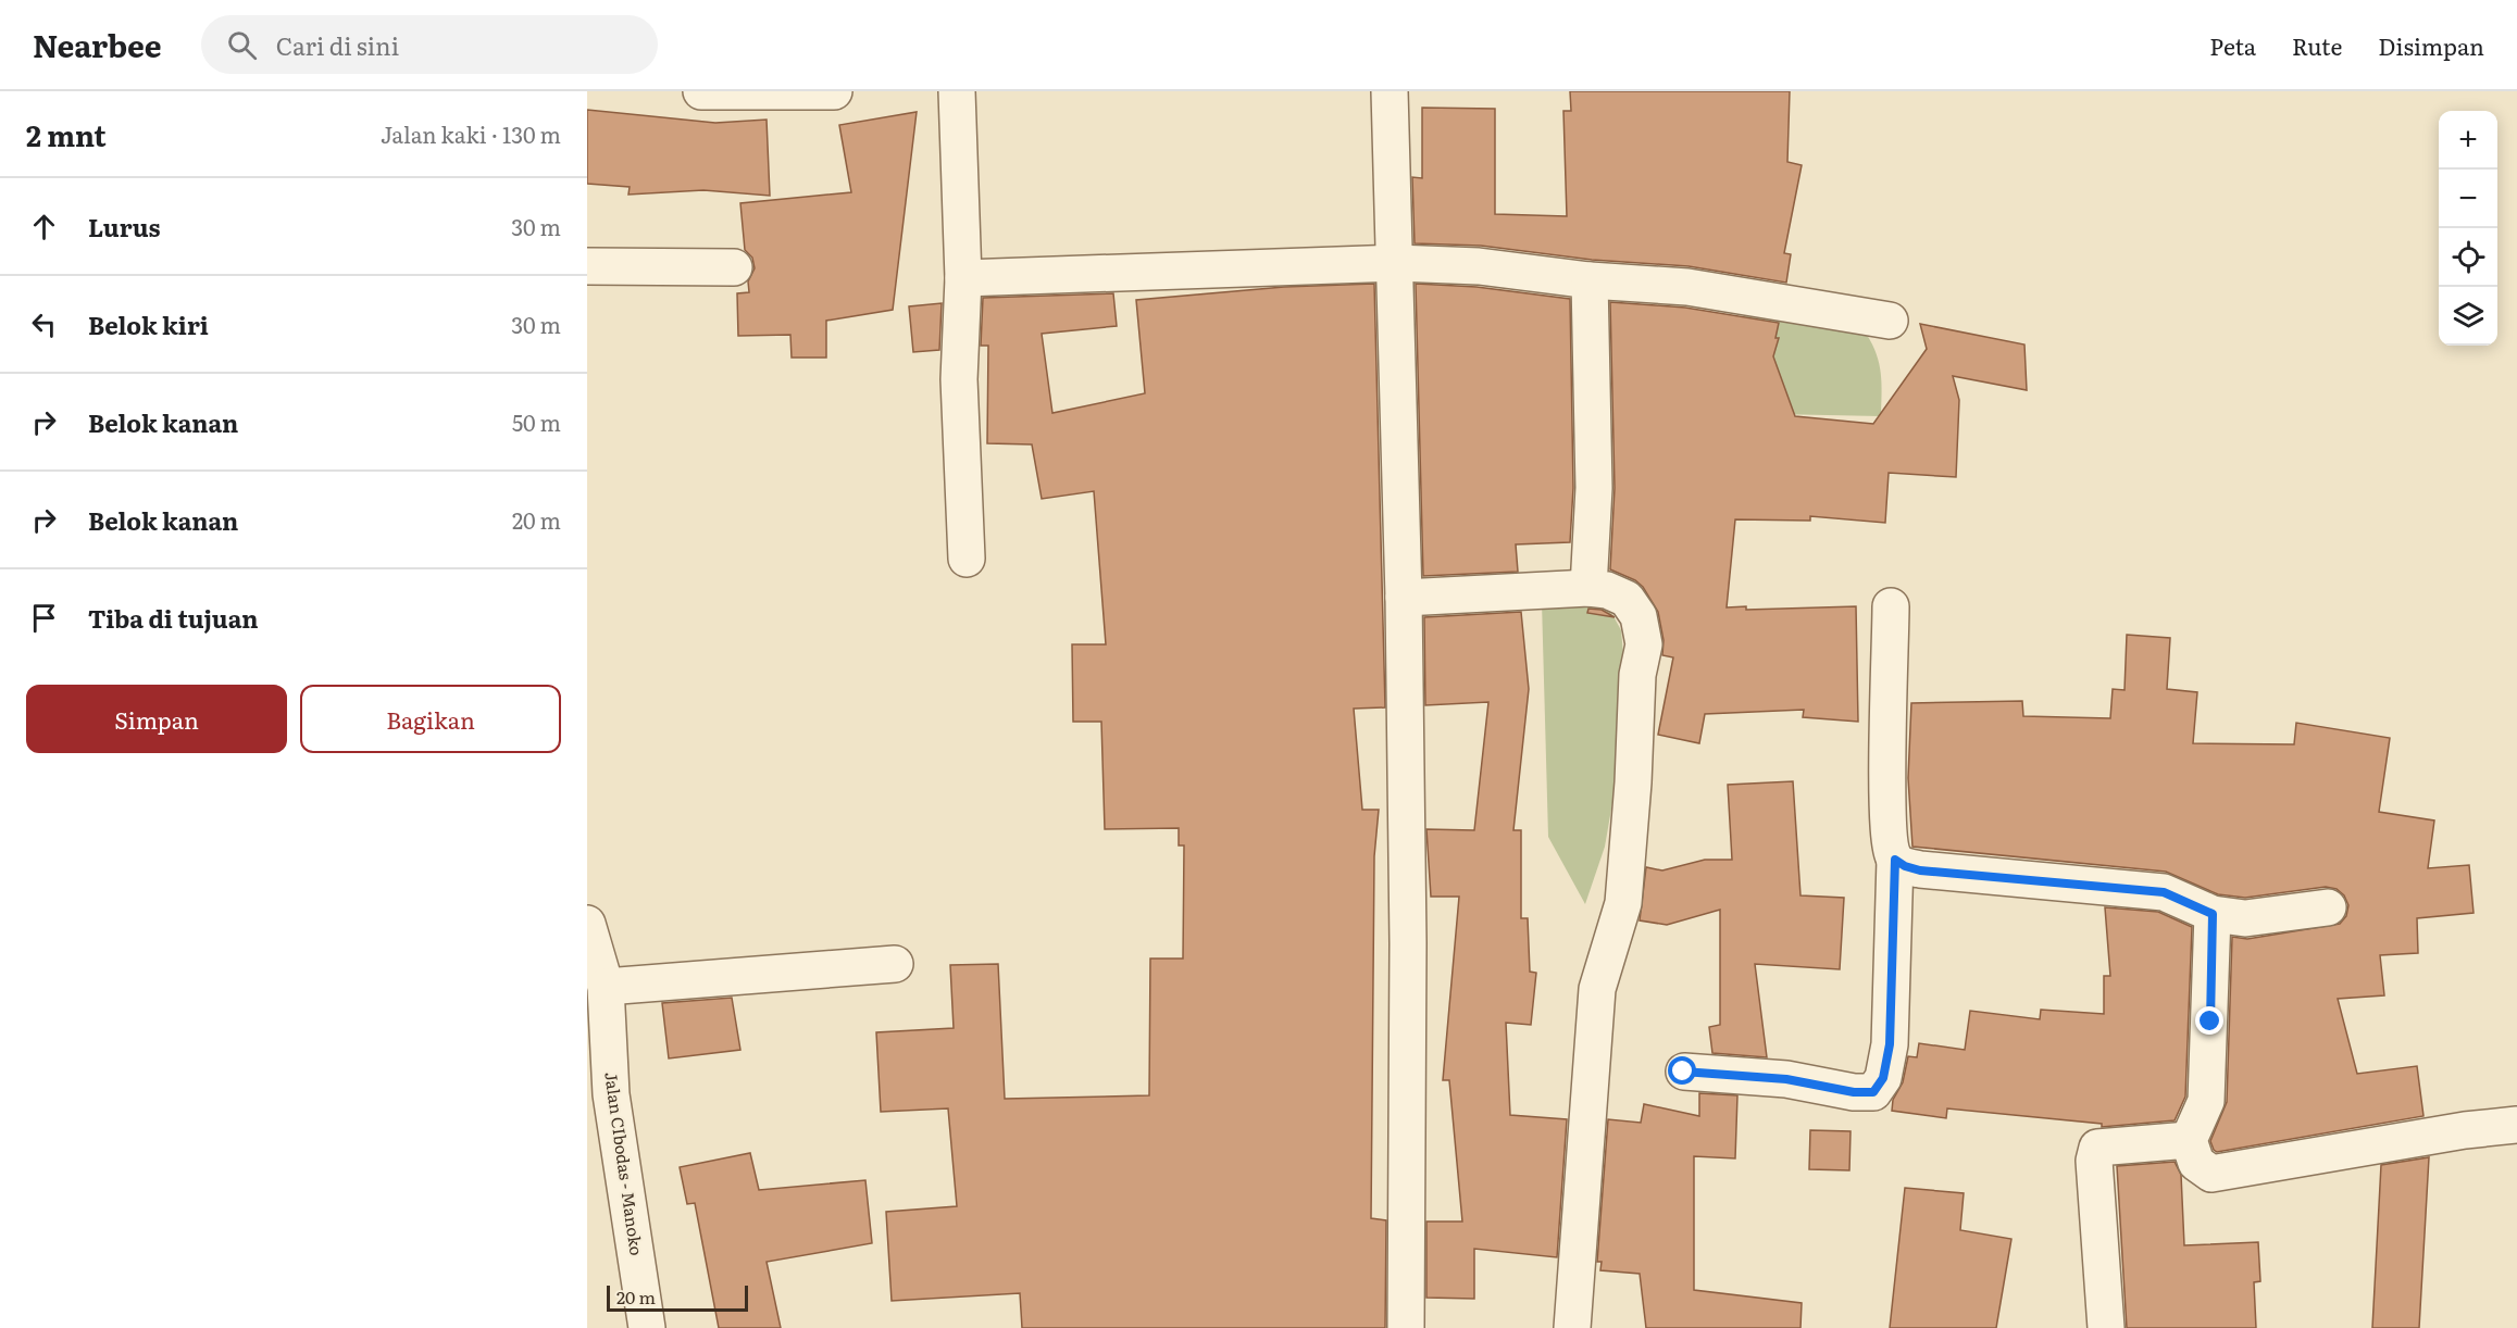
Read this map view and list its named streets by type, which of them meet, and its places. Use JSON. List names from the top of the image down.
{
  "streets": {
    "street": ["Jalan CIbodas - Manoko"]
  },
  "scale_bar": "20 m",
  "page": {
    "header": "Nearbee",
    "search": "Cari di sini",
    "nav": ["Peta", "Rute", "Disimpan"],
    "heading": ["2 mnt", "Jalan kaki · 130 m"],
    "map_buttons": ["+", "−"],
    "list": [
      ["Lurus", "30 m"],
      ["Belok kiri", "30 m"],
      ["Belok kanan", "50 m"],
      ["Belok kanan", "20 m"],
      "Tiba di tujuan"
    ],
    "buttons": ["Simpan", "Bagikan"],
    "scale": "20 m"
  }
}
